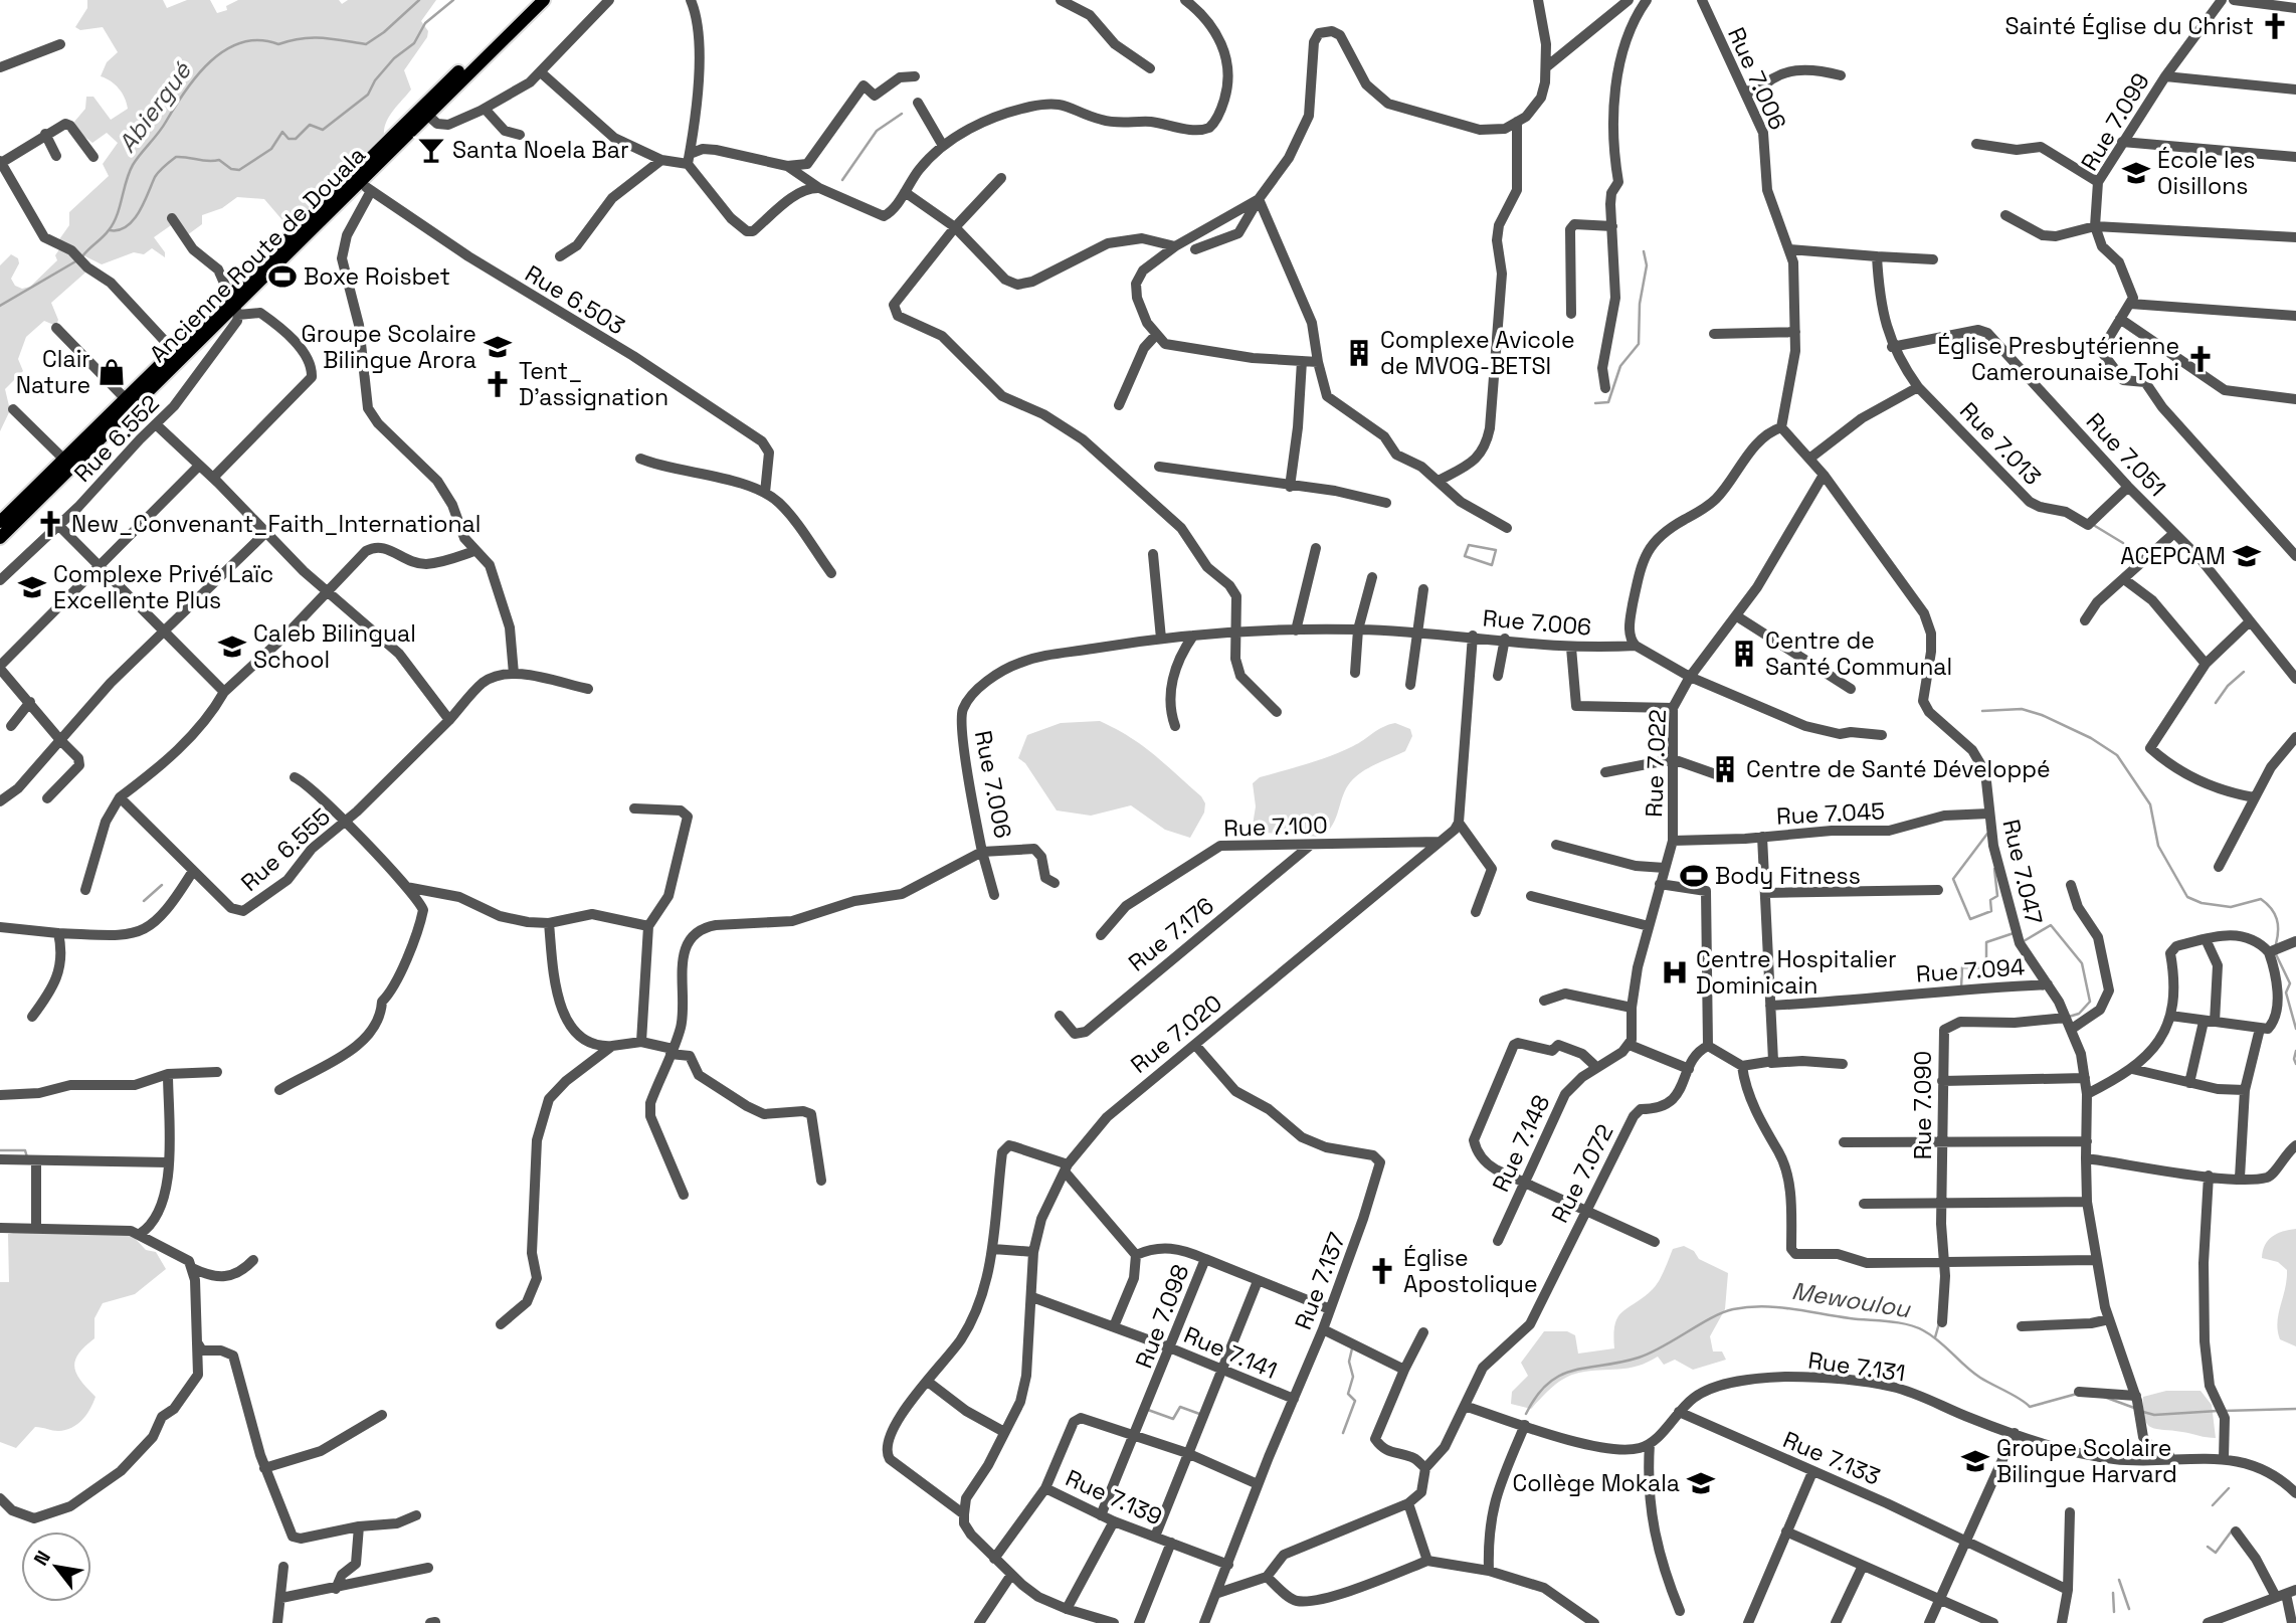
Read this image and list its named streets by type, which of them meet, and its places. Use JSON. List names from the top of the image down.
{
  "streets": {
    "main road": ["Ancienne Route de Douala"],
    "street": [
      "Rue 7.006",
      "Rue 7.099",
      "Rue 6.503",
      "Rue 6.552",
      "Rue 7.013",
      "Rue 7.051",
      "Rue 7.022",
      "Rue 7.045",
      "Rue 7.100",
      "Rue 6.555",
      "Rue 7.047",
      "Rue 7.176",
      "Rue 7.094",
      "Rue 7.020",
      "Rue 7.090",
      "Rue 7.148",
      "Rue 7.072",
      "Rue 7.137",
      "Rue 7.098",
      "Rue 7.141",
      "Rue 7.131",
      "Rue 7.133",
      "Rue 7.139"
    ]
  },
  "crossings": [
    ["Rue 7.006", "Rue 7.047"],
    ["Ancienne Route de Douala", "Rue 6.503"],
    ["Ancienne Route de Douala", "Rue 6.552"],
    ["Rue 7.013", "Rue 7.051"],
    ["Rue 7.022", "Rue 7.045"],
    ["Rue 7.022", "Rue 7.047"],
    ["Rue 7.045", "Rue 7.047"],
    ["Rue 7.100", "Rue 7.176"],
    ["Rue 7.100", "Rue 7.020"],
    ["Rue 7.047", "Rue 7.094"],
    ["Rue 7.047", "Rue 7.090"],
    ["Rue 7.047", "Rue 7.131"],
    ["Rue 7.020", "Rue 7.137"],
    ["Rue 7.020", "Rue 7.141"],
    ["Rue 7.137", "Rue 7.098"],
    ["Rue 7.137", "Rue 7.141"],
    ["Rue 7.137", "Rue 7.139"],
    ["Rue 7.098", "Rue 7.141"],
    ["Rue 7.098", "Rue 7.139"],
    ["Rue 7.131", "Rue 7.133"]
  ],
  "water": ["Abiergué", "Mewoulou"],
  "places": {
    "church": [
      "Sainté Église du Christ",
      "Église Presbytérienne Camerounaise Tohi",
      "Tent_ D'assignation",
      "New_Convenant_Faith_International",
      "Église Apostolique"
    ],
    "bar": ["Santa Noela Bar"],
    "school or university": [
      "École les Oisillons",
      "Groupe Scolaire Bilingue Arora",
      "ACEPCAM",
      "Complexe Privé Laïc Excellente Plus",
      "Caleb Bilingual School",
      "Groupe Scolaire Bilingue Harvard",
      "Collège Mokala"
    ],
    "sports": ["Boxe Roisbet", "Body Fitness"],
    "building": ["Complexe Avicole de MVOG-BETSI", "Centre de Santé Communal", "Centre de Santé Développé"],
    "shop": ["Clair Nature"],
    "hospital": ["Centre Hospitalier Dominicain"]
  },
  "north": "top left"
}
